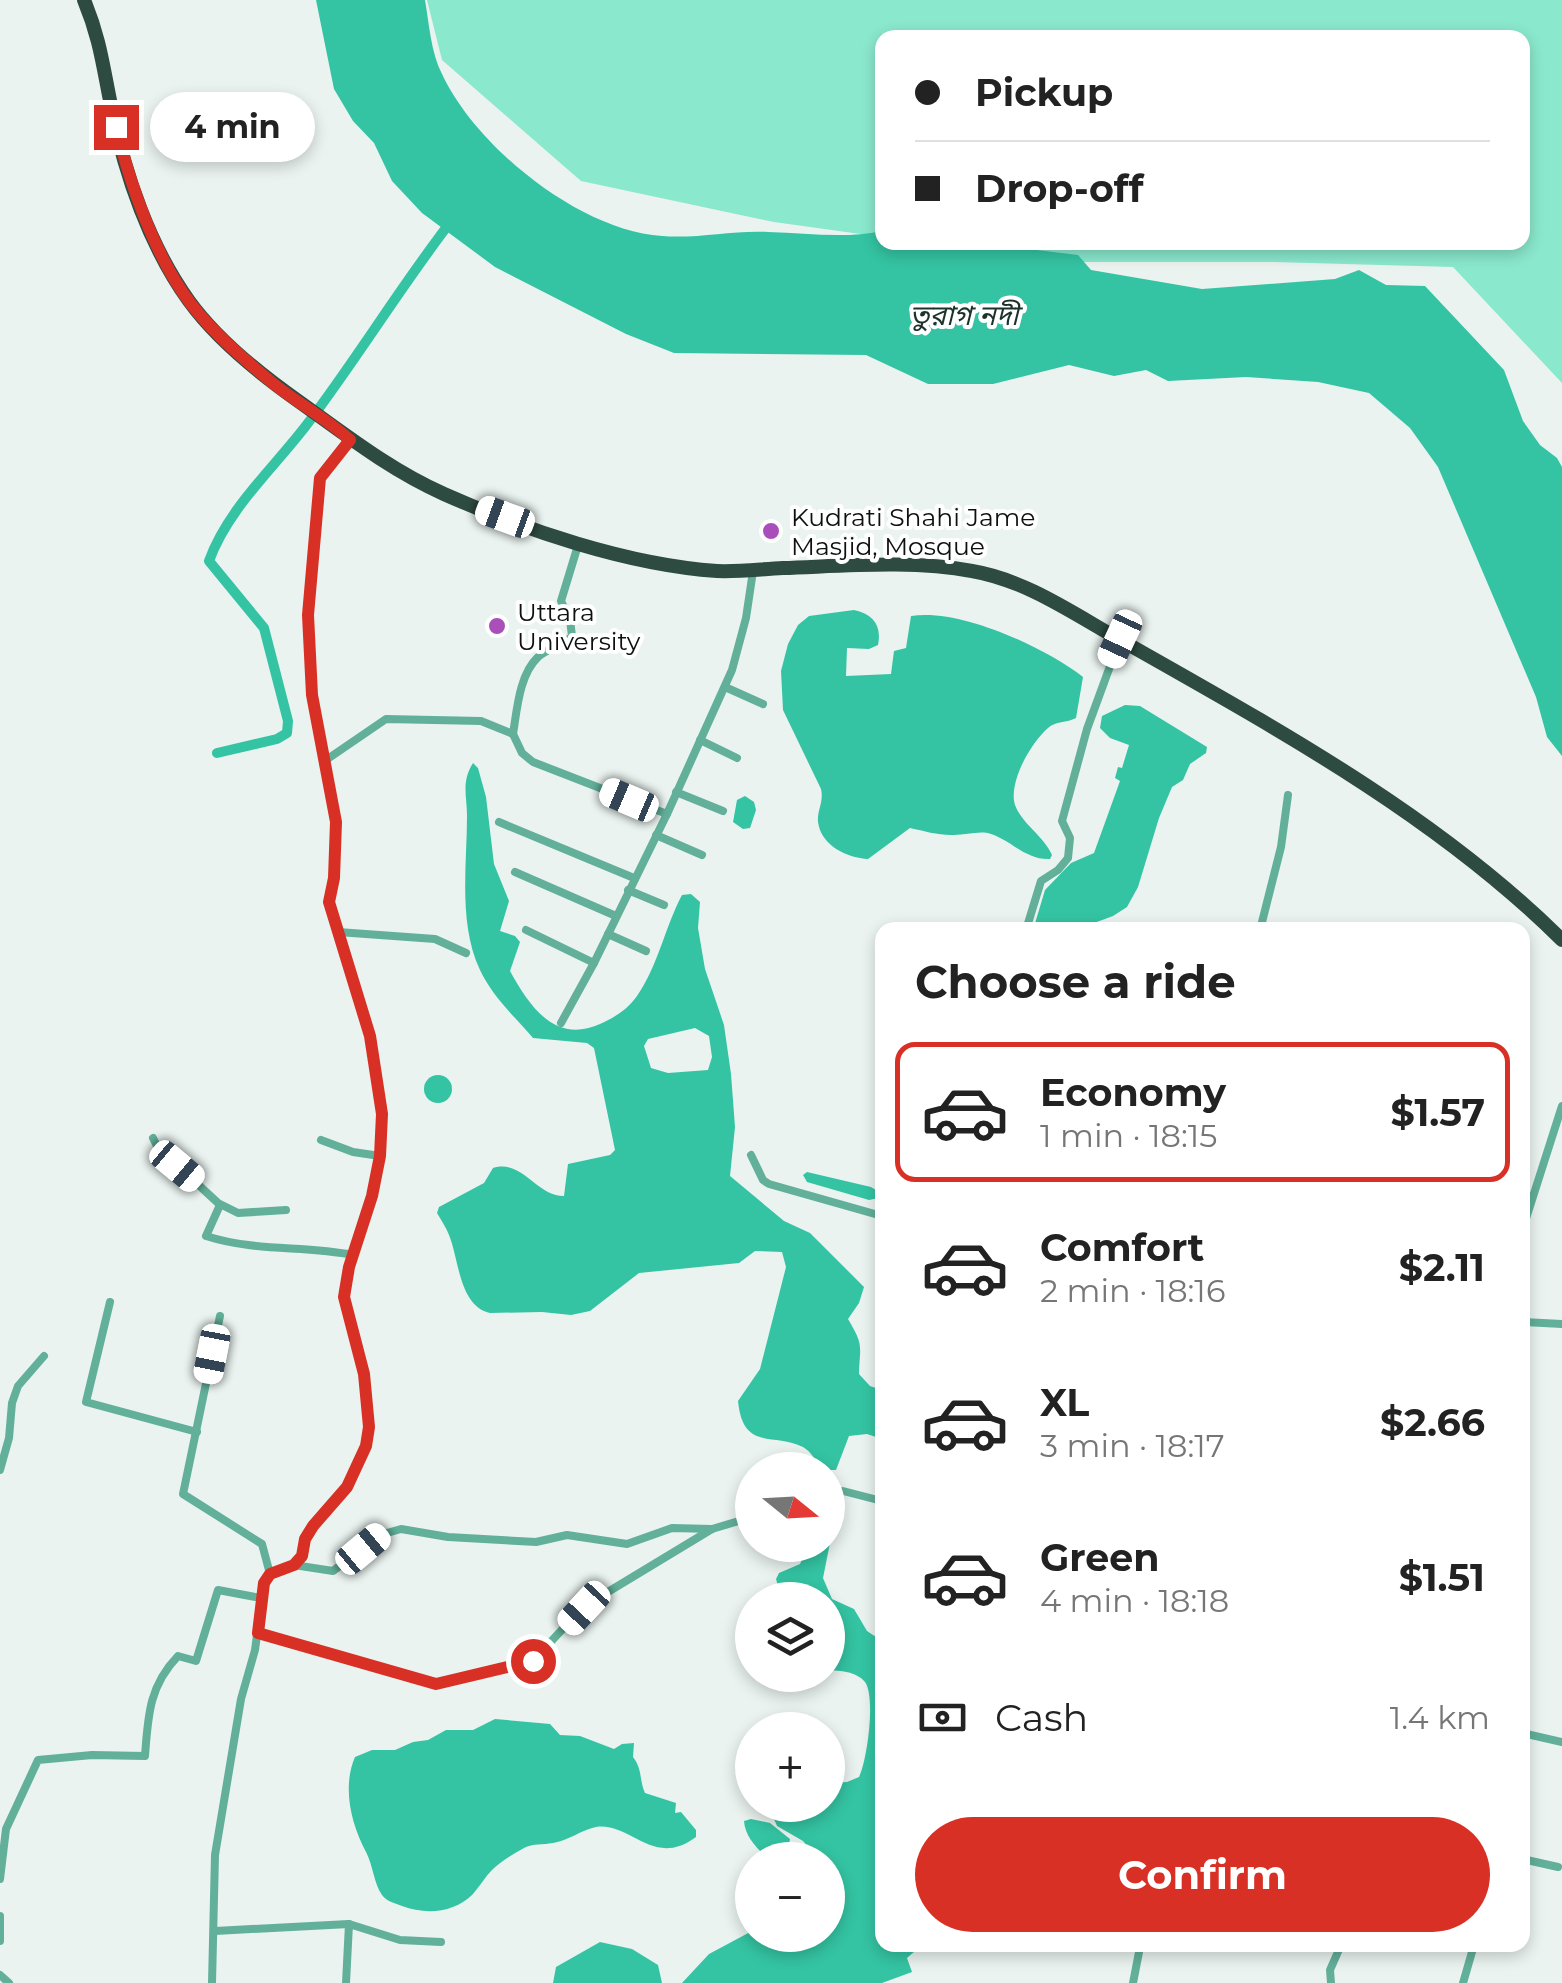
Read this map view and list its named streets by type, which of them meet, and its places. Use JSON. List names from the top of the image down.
{
  "water": ["তুরাগ নদী"],
  "places": ["Kudrati Shahi Jame Masjid, Mosque", "Uttara University"],
  "north": "right",
  "page": {
    "banner": ["Pickup", "Drop-off"],
    "bubble": "4 min",
    "heading": "Choose a ride",
    "list": [
      {
        "name": "Economy",
        "note": "1 min · 18:15",
        "value": "$1.57"
      },
      {
        "name": "Comfort",
        "note": "2 min · 18:16",
        "value": "$2.11"
      },
      {
        "name": "XL",
        "note": "3 min · 18:17",
        "value": "$2.66"
      },
      {
        "name": "Green",
        "note": "4 min · 18:18",
        "value": "$1.51"
      }
    ],
    "map_buttons": ["+", "−"],
    "pay": ["Cash", "1.4 km"],
    "buttons": "Confirm"
  }
}
